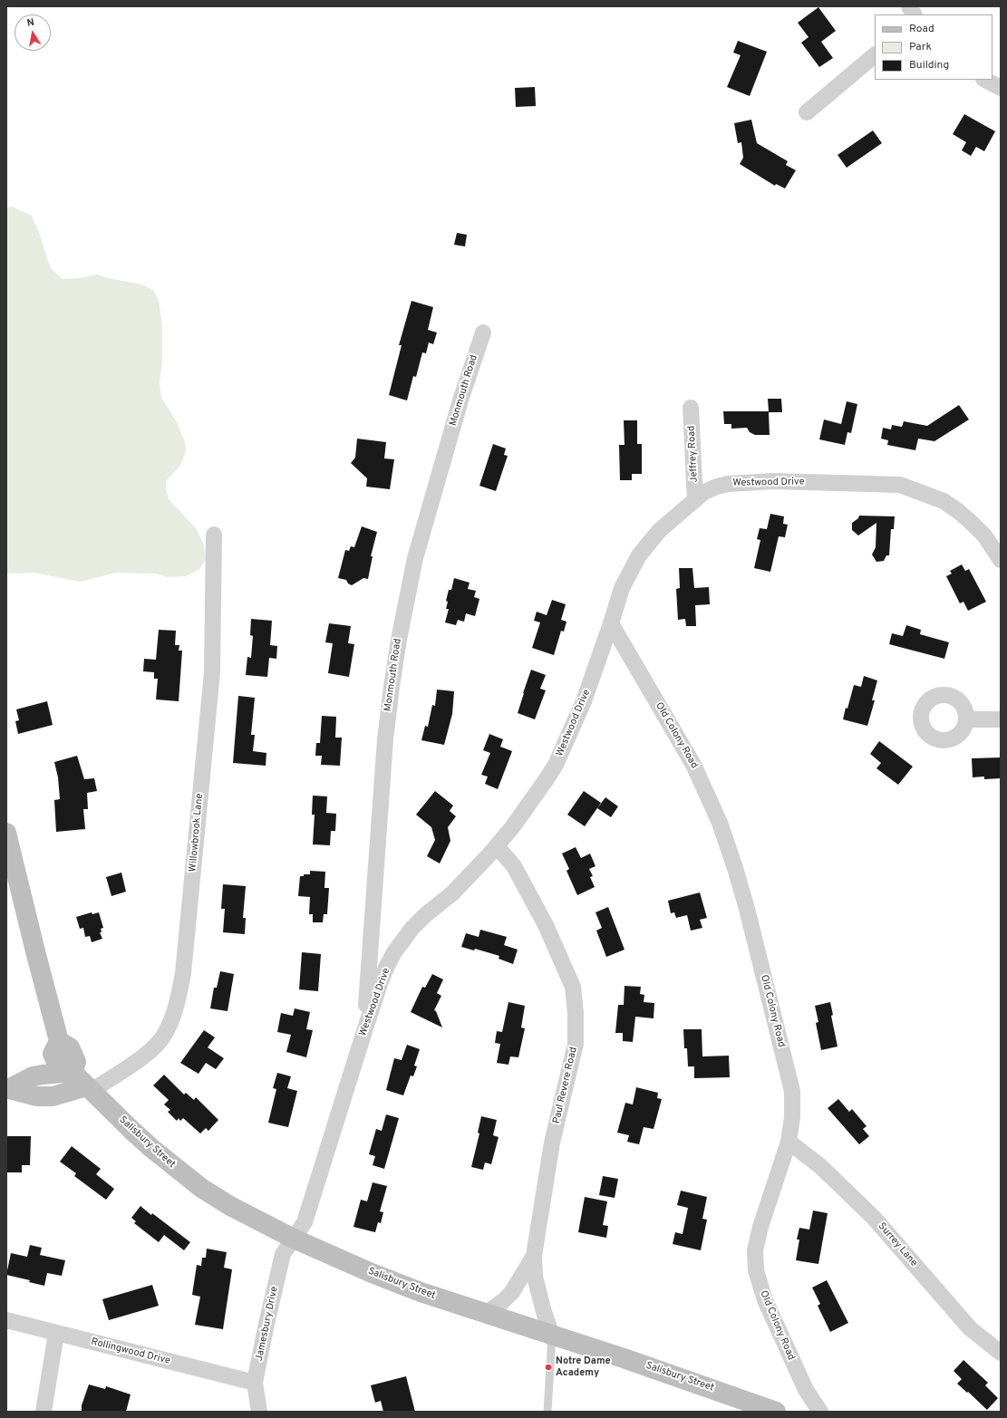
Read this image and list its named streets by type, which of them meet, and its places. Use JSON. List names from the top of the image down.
{
  "streets": {
    "main road": ["Salisbury Street"],
    "street": [
      "Monmouth Road",
      "Jeffrey Road",
      "Westwood Drive",
      "Old Colony Road",
      "Willowbrook Lane",
      "Paul Revere Road",
      "Surrey Lane",
      "Jamesbury Drive",
      "Rollingwood Drive"
    ]
  },
  "crossings": [
    ["Monmouth Road", "Westwood Drive"],
    ["Jeffrey Road", "Westwood Drive"],
    ["Westwood Drive", "Old Colony Road"],
    ["Westwood Drive", "Paul Revere Road"],
    ["Westwood Drive", "Salisbury Street"],
    ["Westwood Drive", "Jamesbury Drive"],
    ["Old Colony Road", "Surrey Lane"],
    ["Willowbrook Lane", "Salisbury Street"],
    ["Paul Revere Road", "Salisbury Street"],
    ["Salisbury Street", "Jamesbury Drive"],
    ["Jamesbury Drive", "Rollingwood Drive"]
  ],
  "places": ["Notre Dame Academy"],
  "legend": ["Road", "Park", "Building"],
  "north": "top"
}
